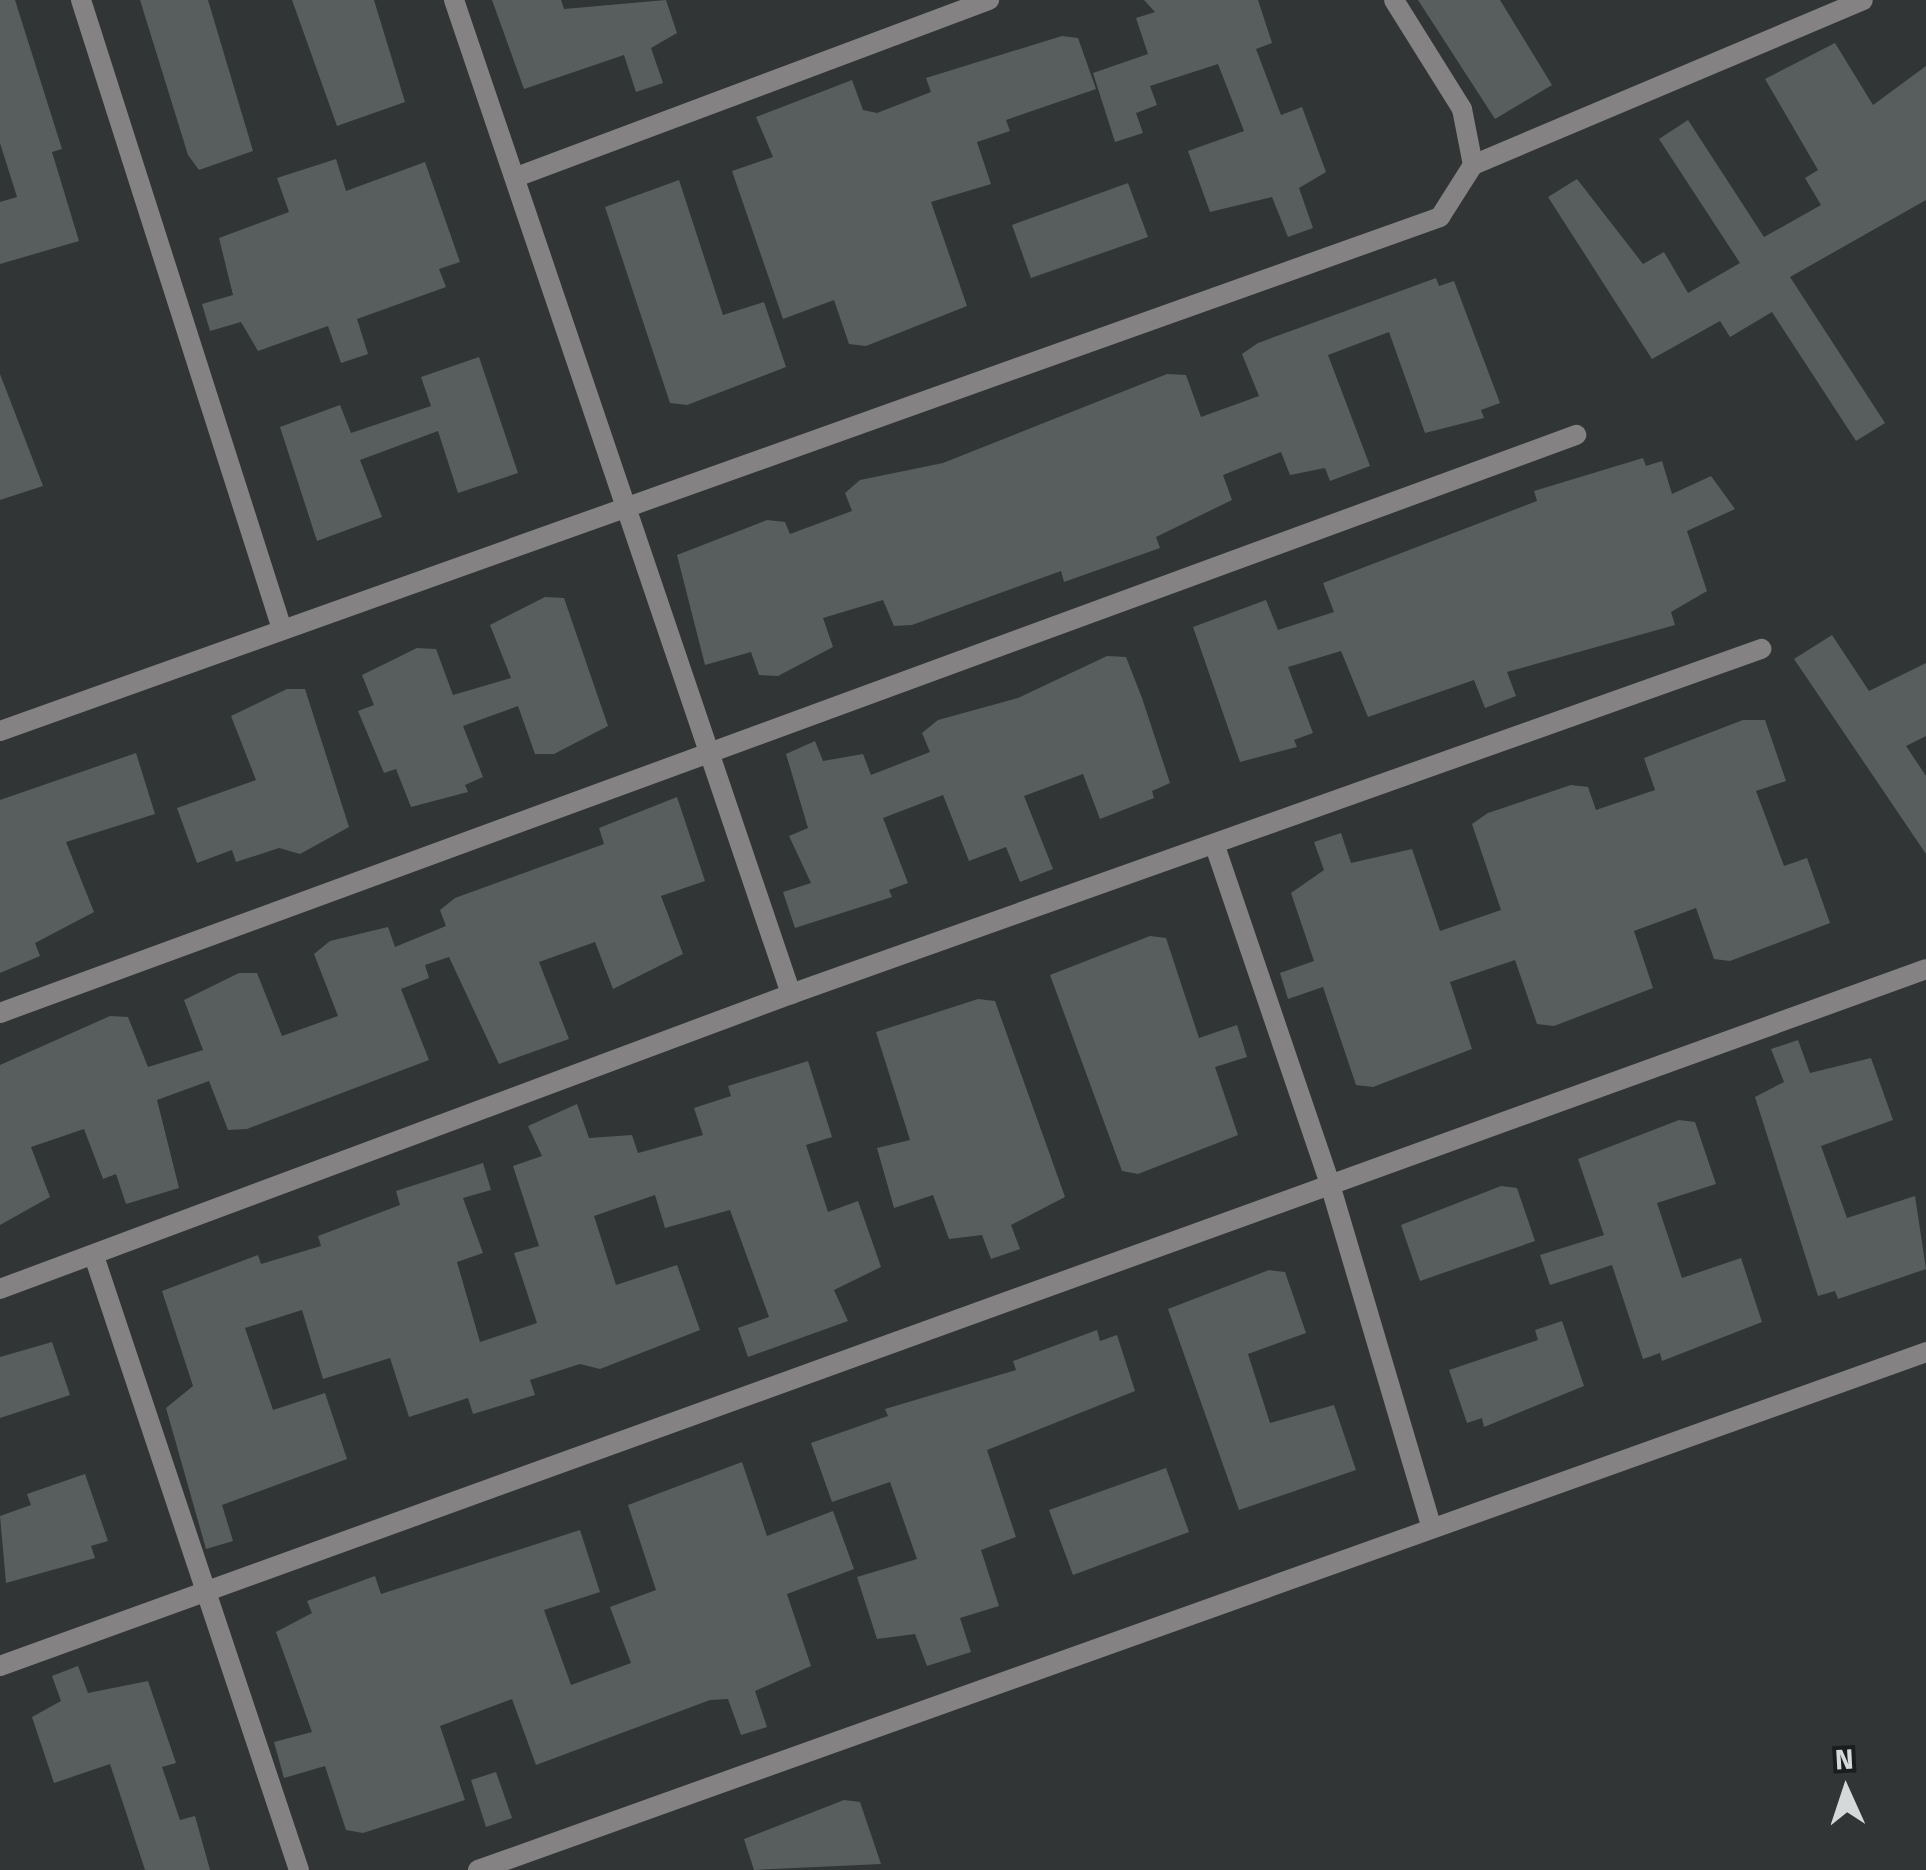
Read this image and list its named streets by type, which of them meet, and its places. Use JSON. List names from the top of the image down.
{
  "north": "top"
}
